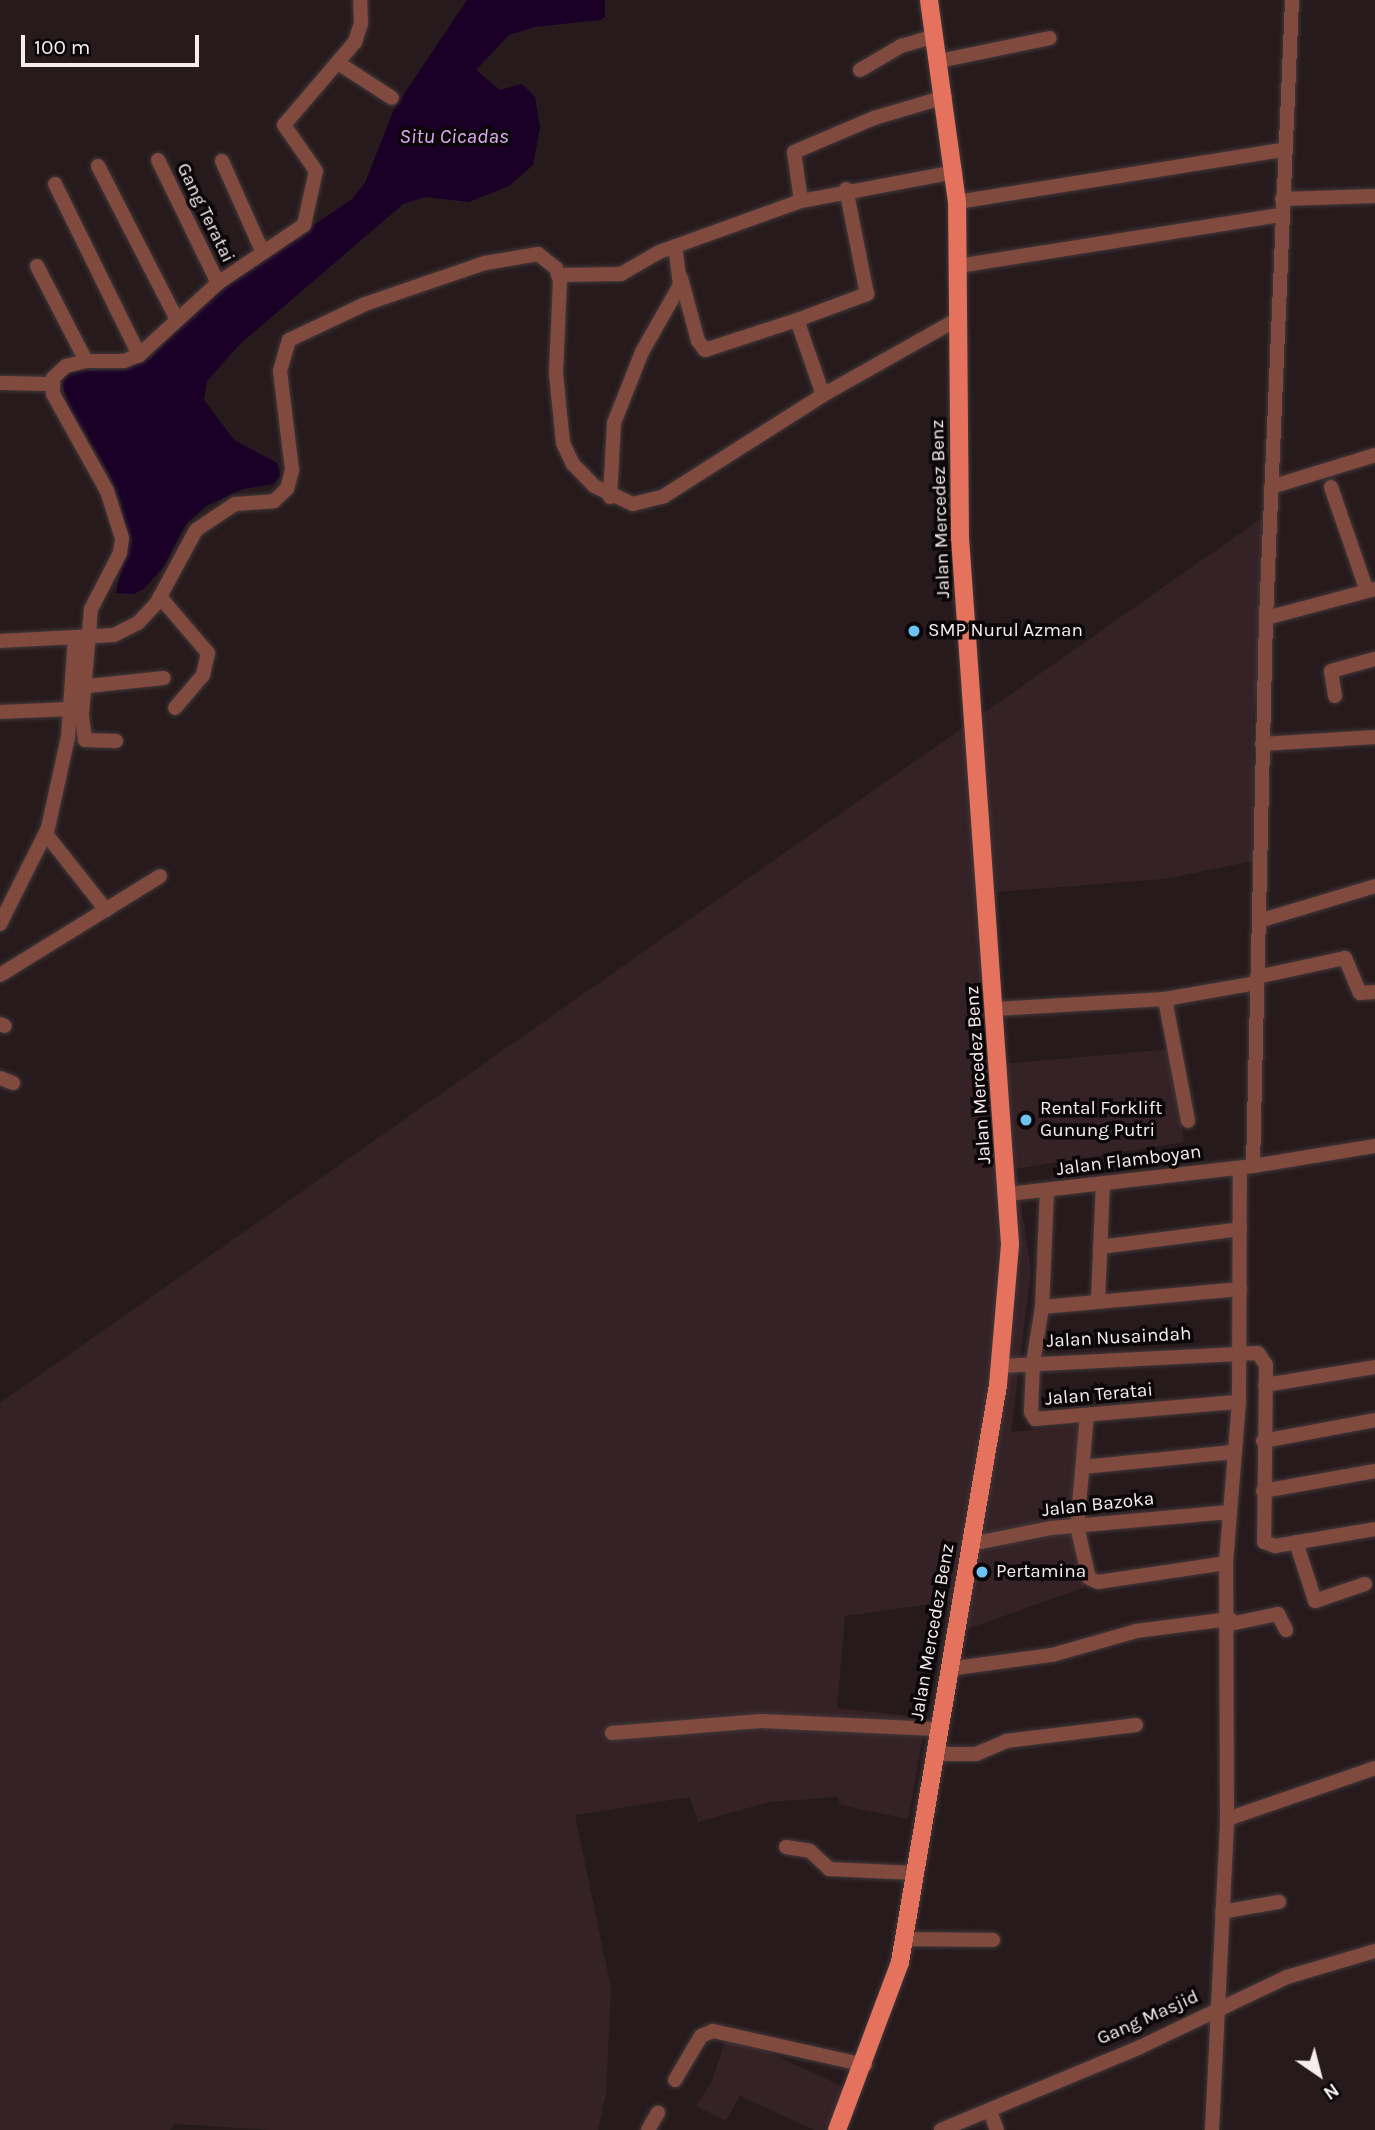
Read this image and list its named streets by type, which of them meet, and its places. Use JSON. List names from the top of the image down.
{
  "streets": {
    "main road": ["Jalan Mercedez Benz"],
    "street": [
      "Gang Teratai",
      "Jalan Flamboyan",
      "Jalan Nusaindah",
      "Jalan Teratai",
      "Jalan Bazoka",
      "Gang Masjid"
    ]
  },
  "crossings": [
    ["Jalan Mercedez Benz", "Jalan Flamboyan"],
    ["Jalan Mercedez Benz", "Jalan Nusaindah"],
    ["Jalan Mercedez Benz", "Jalan Bazoka"],
    ["Jalan Flamboyan", "Jalan Teratai"],
    ["Jalan Nusaindah", "Jalan Teratai"]
  ],
  "water": ["Situ Cicadas"],
  "places": ["SMP Nurul Azman", "Rental Forklift Gunung Putri", "Pertamina"],
  "scale_bar": "100 m",
  "north": "bottom right"
}
